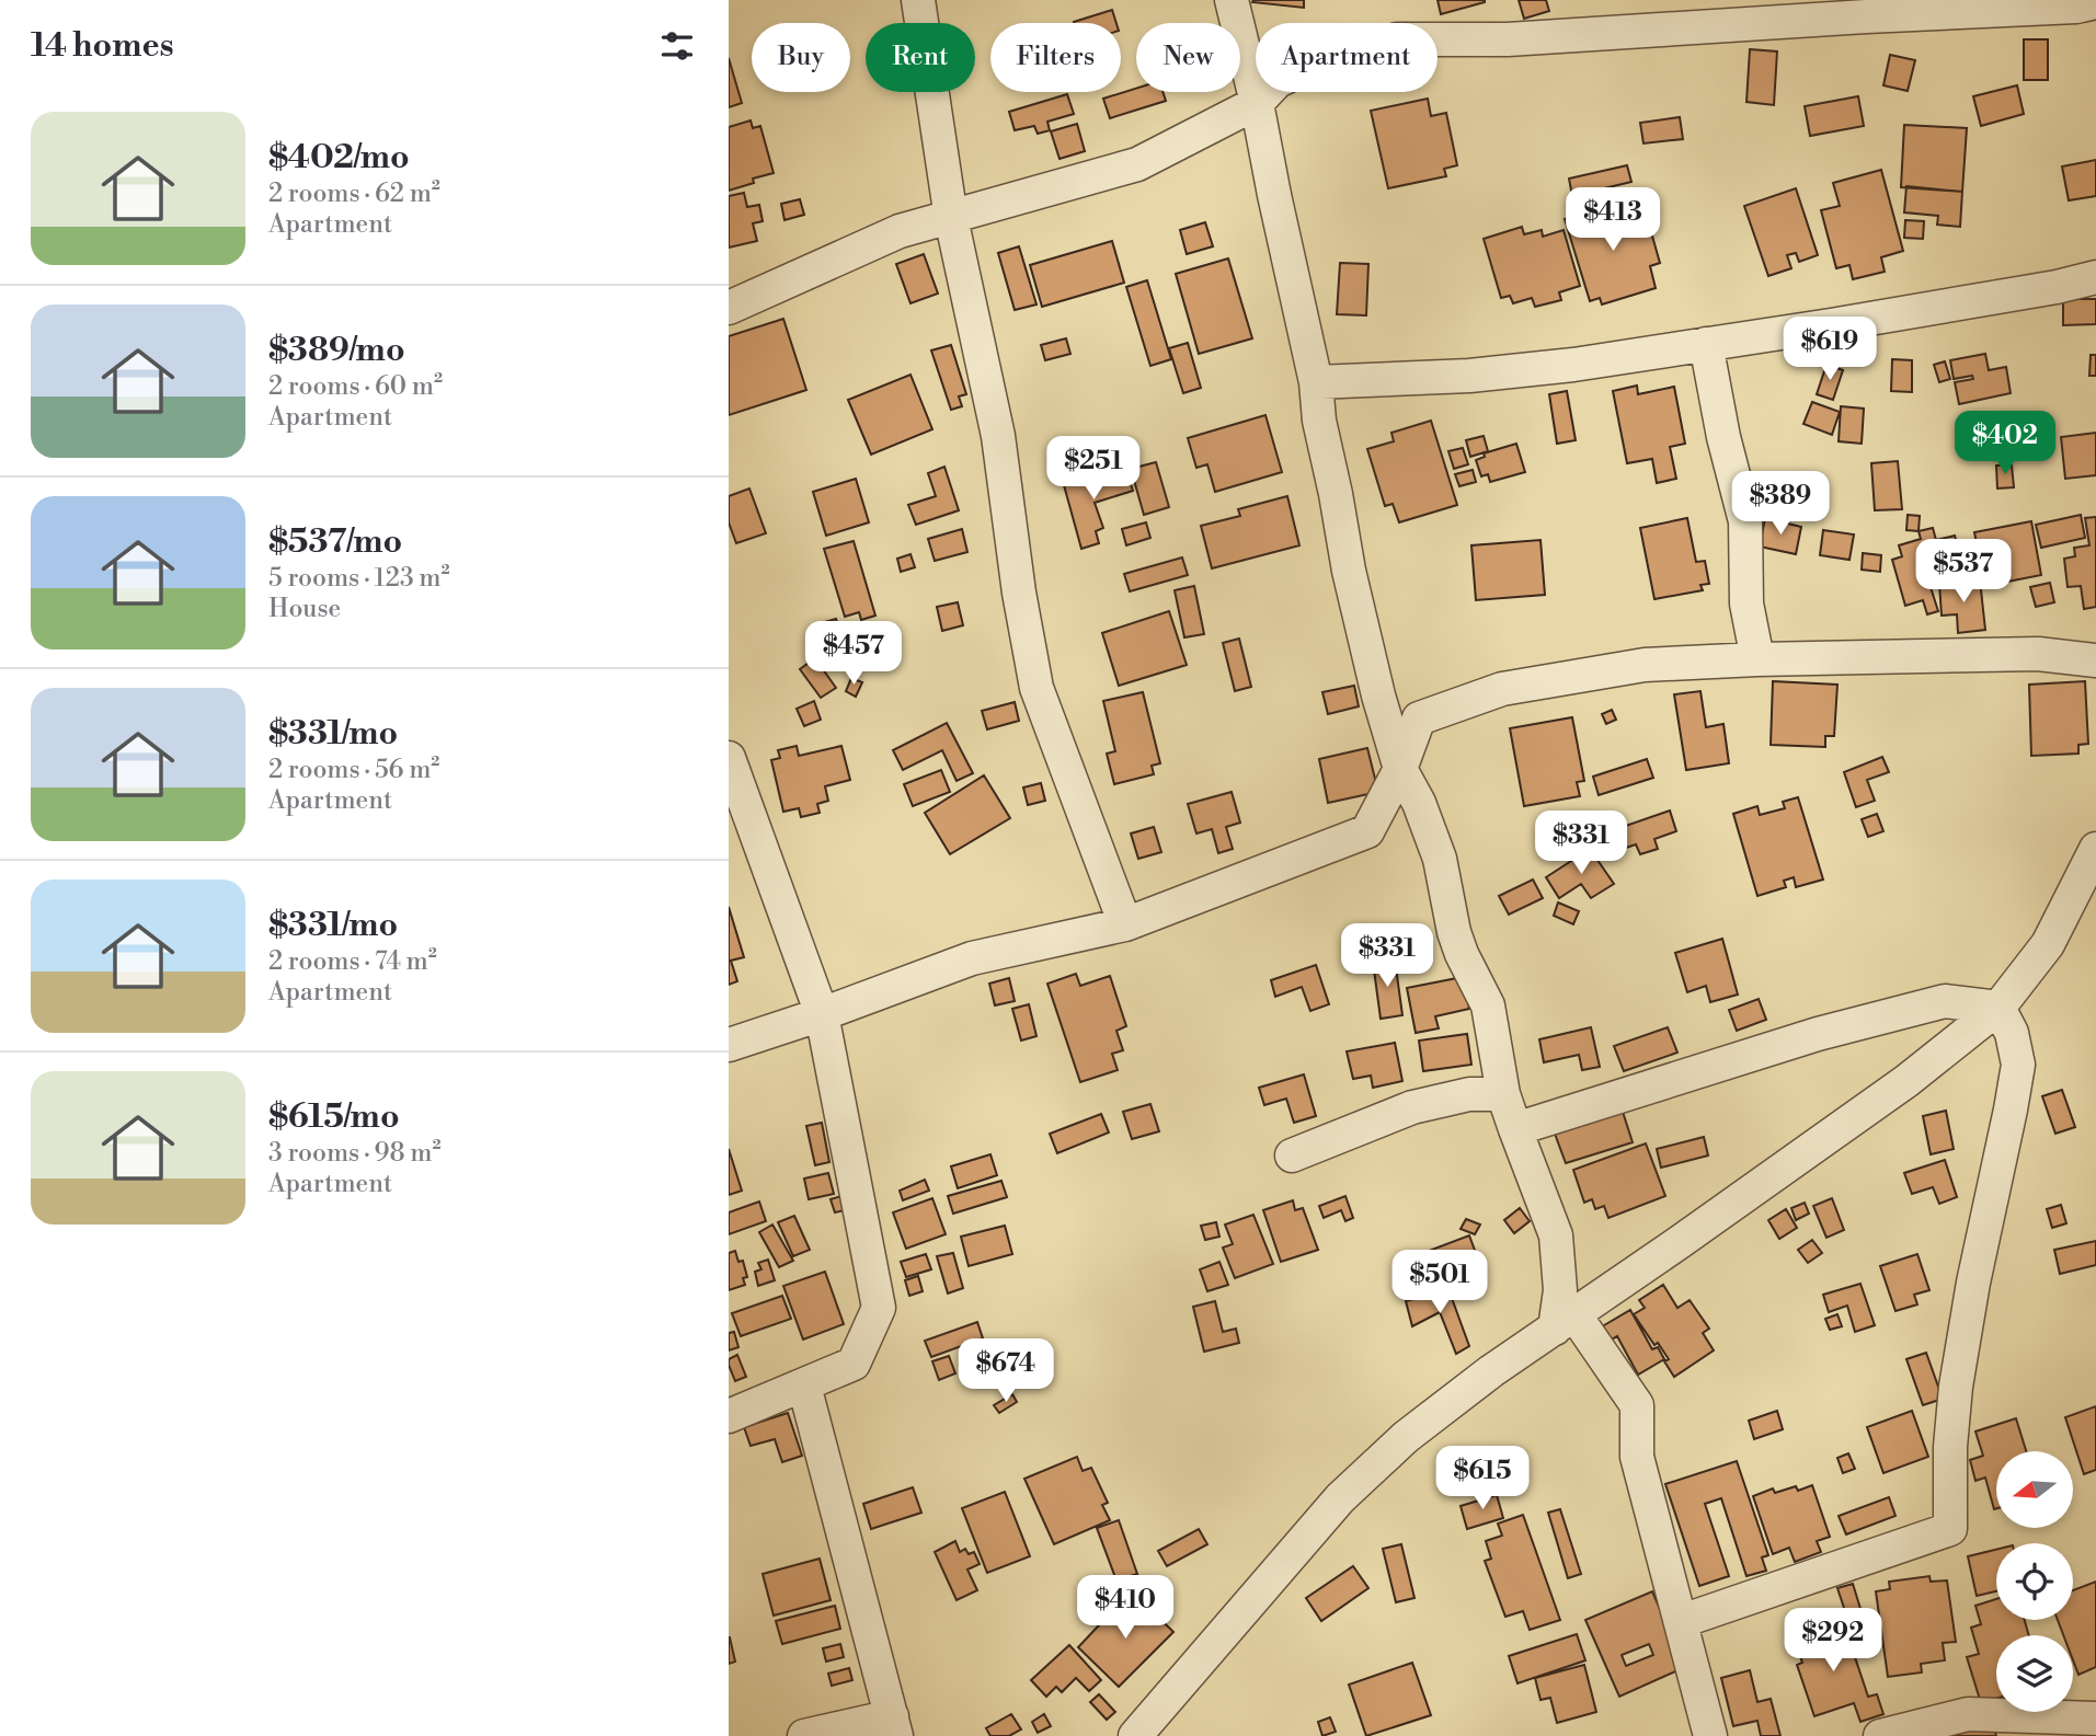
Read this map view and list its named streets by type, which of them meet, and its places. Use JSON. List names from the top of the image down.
{
  "north": "left",
  "page": {
    "heading": "14 homes",
    "chip": [
      "Buy",
      "Rent",
      "Filters",
      "New",
      "Apartment"
    ],
    "list": [
      {
        "name": "$402/mo",
        "note": "2 rooms · 62 m² · Apartment"
      },
      {
        "name": "$389/mo",
        "note": "2 rooms · 60 m² · Apartment"
      },
      {
        "name": "$537/mo",
        "note": "5 rooms · 123 m² · House"
      },
      {
        "name": "$331/mo",
        "note": "2 rooms · 56 m² · Apartment"
      },
      {
        "name": "$331/mo",
        "note": "2 rooms · 74 m² · Apartment"
      },
      {
        "name": "$615/mo",
        "note": "3 rooms · 98 m² · Apartment"
      }
    ],
    "price": [
      "$413",
      "$619",
      "$402",
      "$251",
      "$389",
      "$537",
      "$457",
      "$331",
      "$331",
      "$501",
      "$674",
      "$615",
      "$410",
      "$292"
    ]
  }
}
